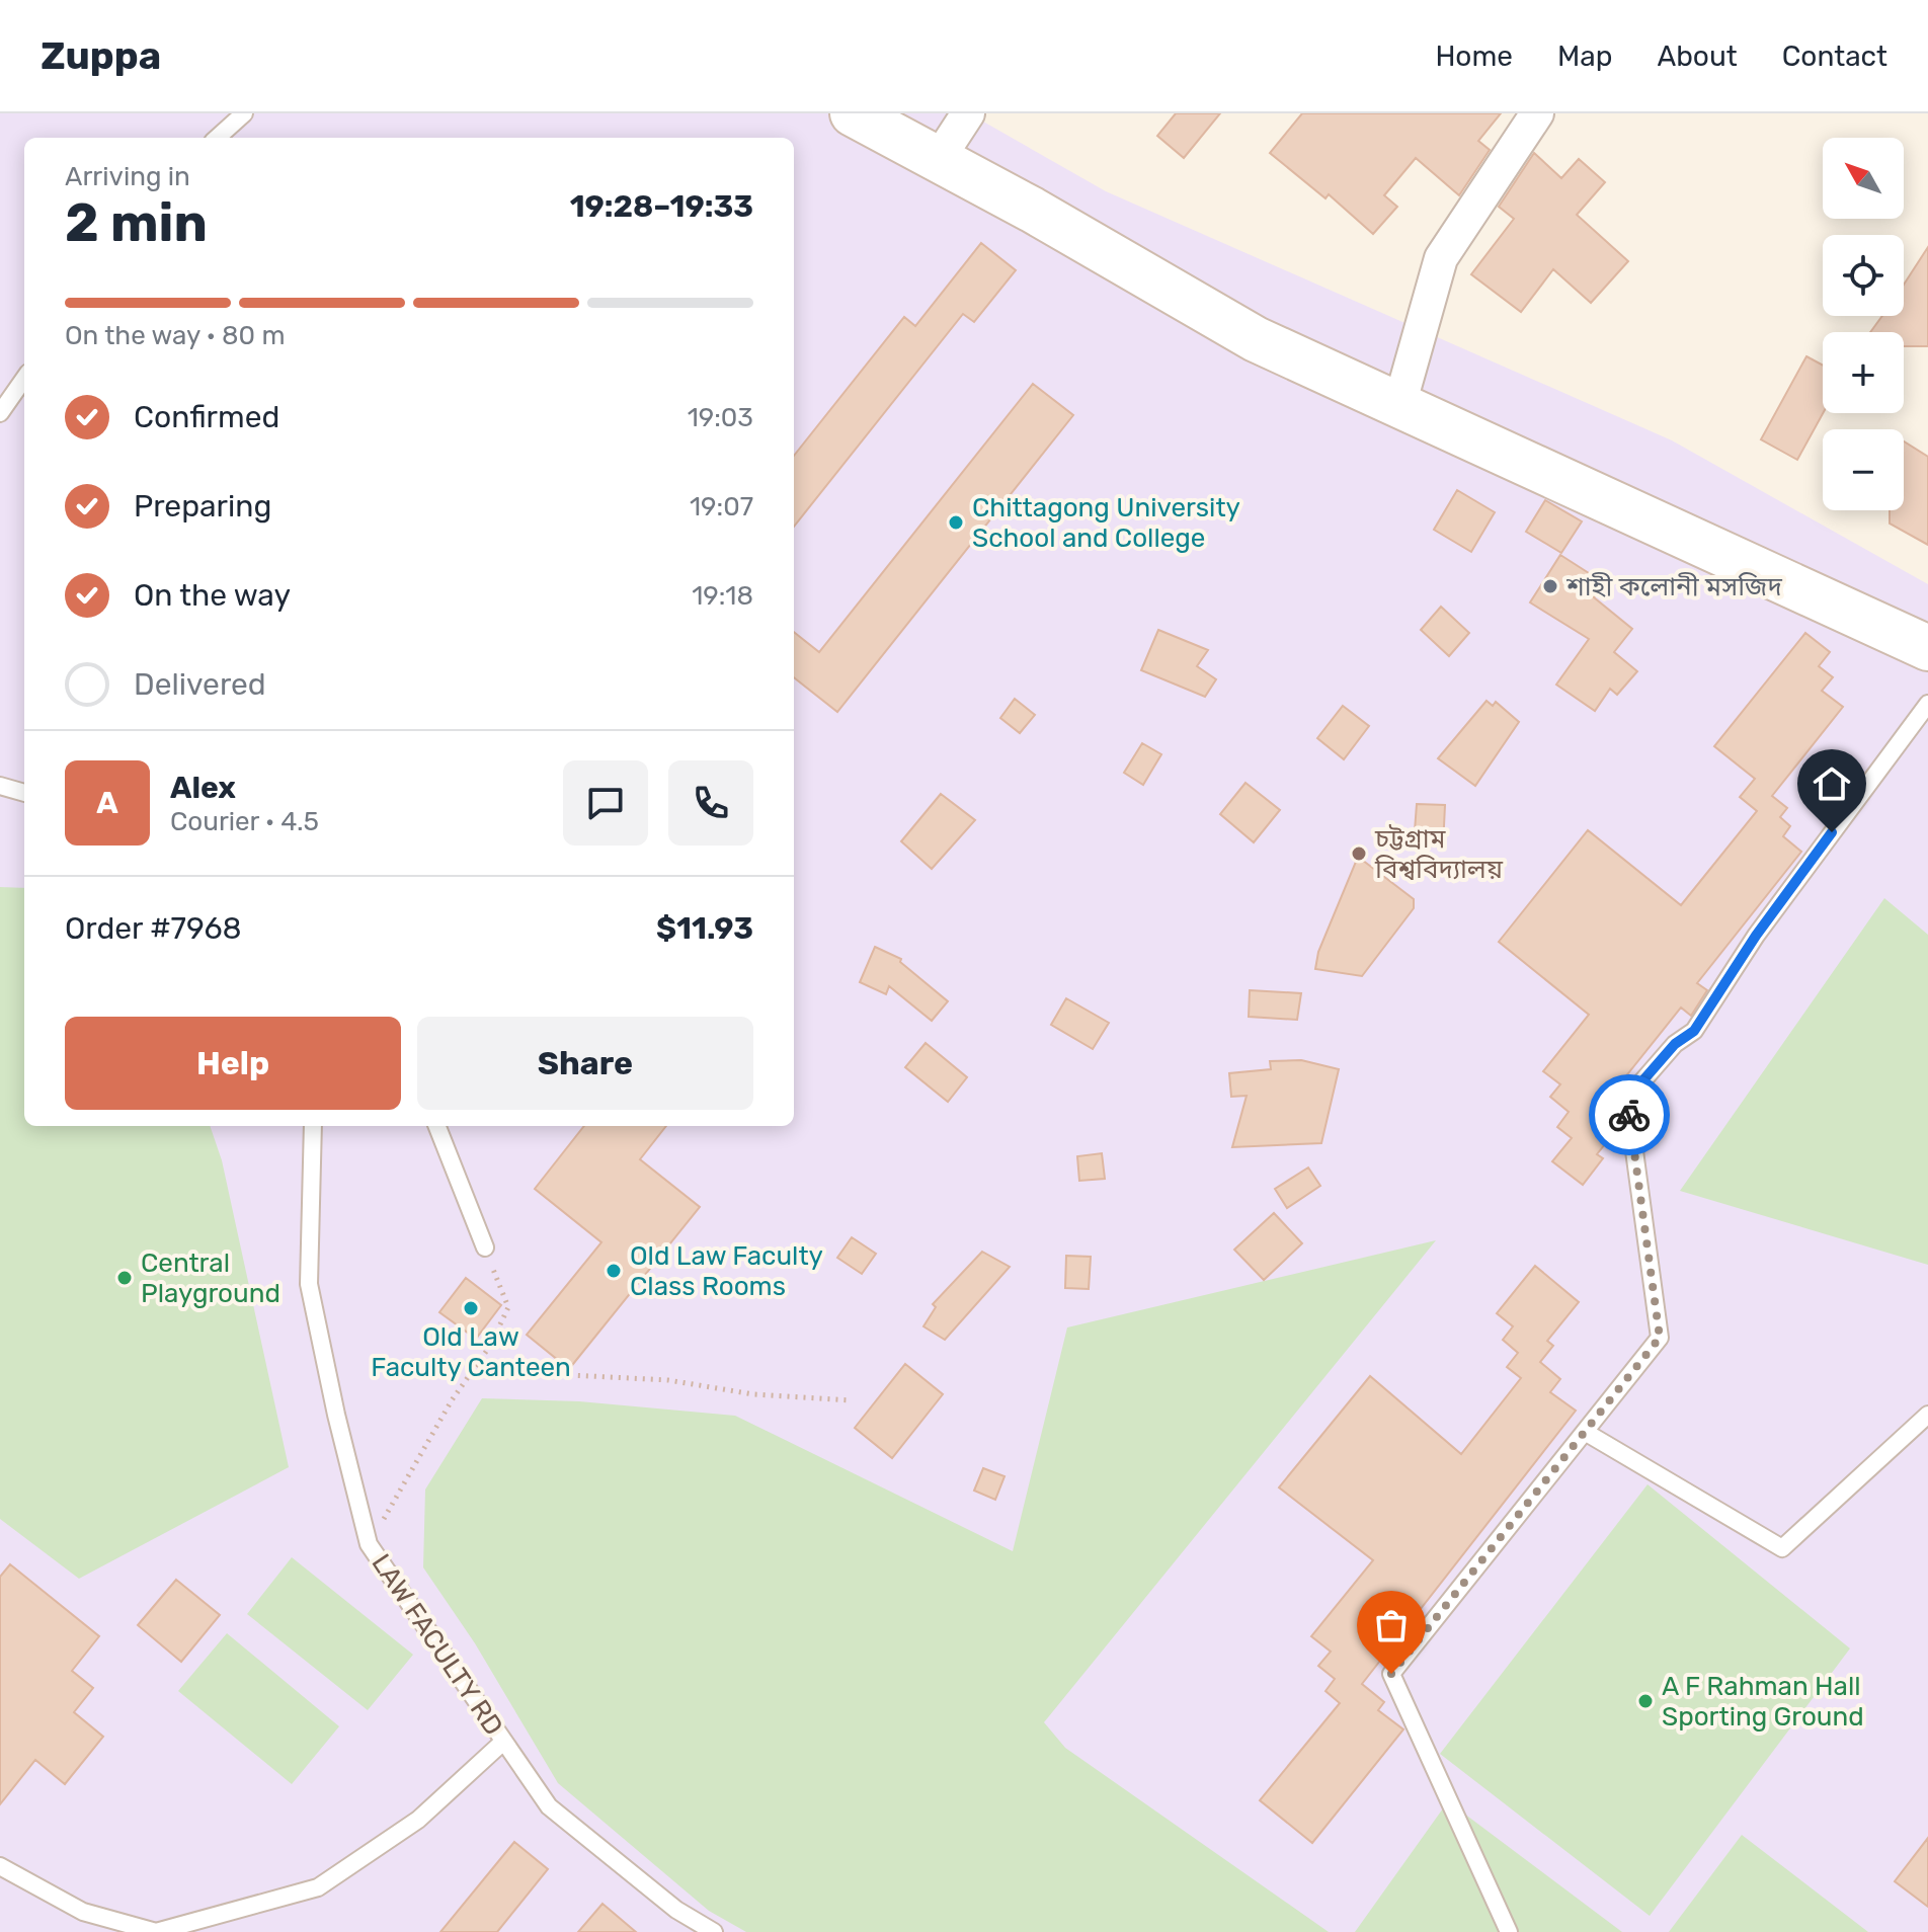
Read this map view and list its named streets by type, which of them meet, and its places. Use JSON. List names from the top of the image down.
{
  "streets": {
    "lane": ["LAW FACULTY RD"]
  },
  "places": [
    "Chittagong University School and College",
    "শাহী কলোনী মসজিদ",
    "চট্টগ্রাম বিশ্ববিদ্যালয়",
    "Old Law Faculty Class Rooms",
    "Central Playground",
    "Old Law Faculty Canteen",
    "A F Rahman Hall Sporting Ground"
  ],
  "north": "top left",
  "page": {
    "header": "Zuppa",
    "nav": [
      "Home",
      "Map",
      "About",
      "Contact"
    ],
    "map_buttons": ["+", "−"],
    "heading": ["2 min", "Arriving in", "19:28–19:33"],
    "panel": [
      "Alex",
      "Courier · 4.5",
      "Order #7968",
      "$11.93"
    ],
    "bar": "On the way · 80 m",
    "list": [
      ["Confirmed", "19:03"],
      ["Preparing", "19:07"],
      ["On the way", "19:18"],
      "Delivered"
    ],
    "round": "A",
    "buttons": ["Help", "Share"]
  }
}
